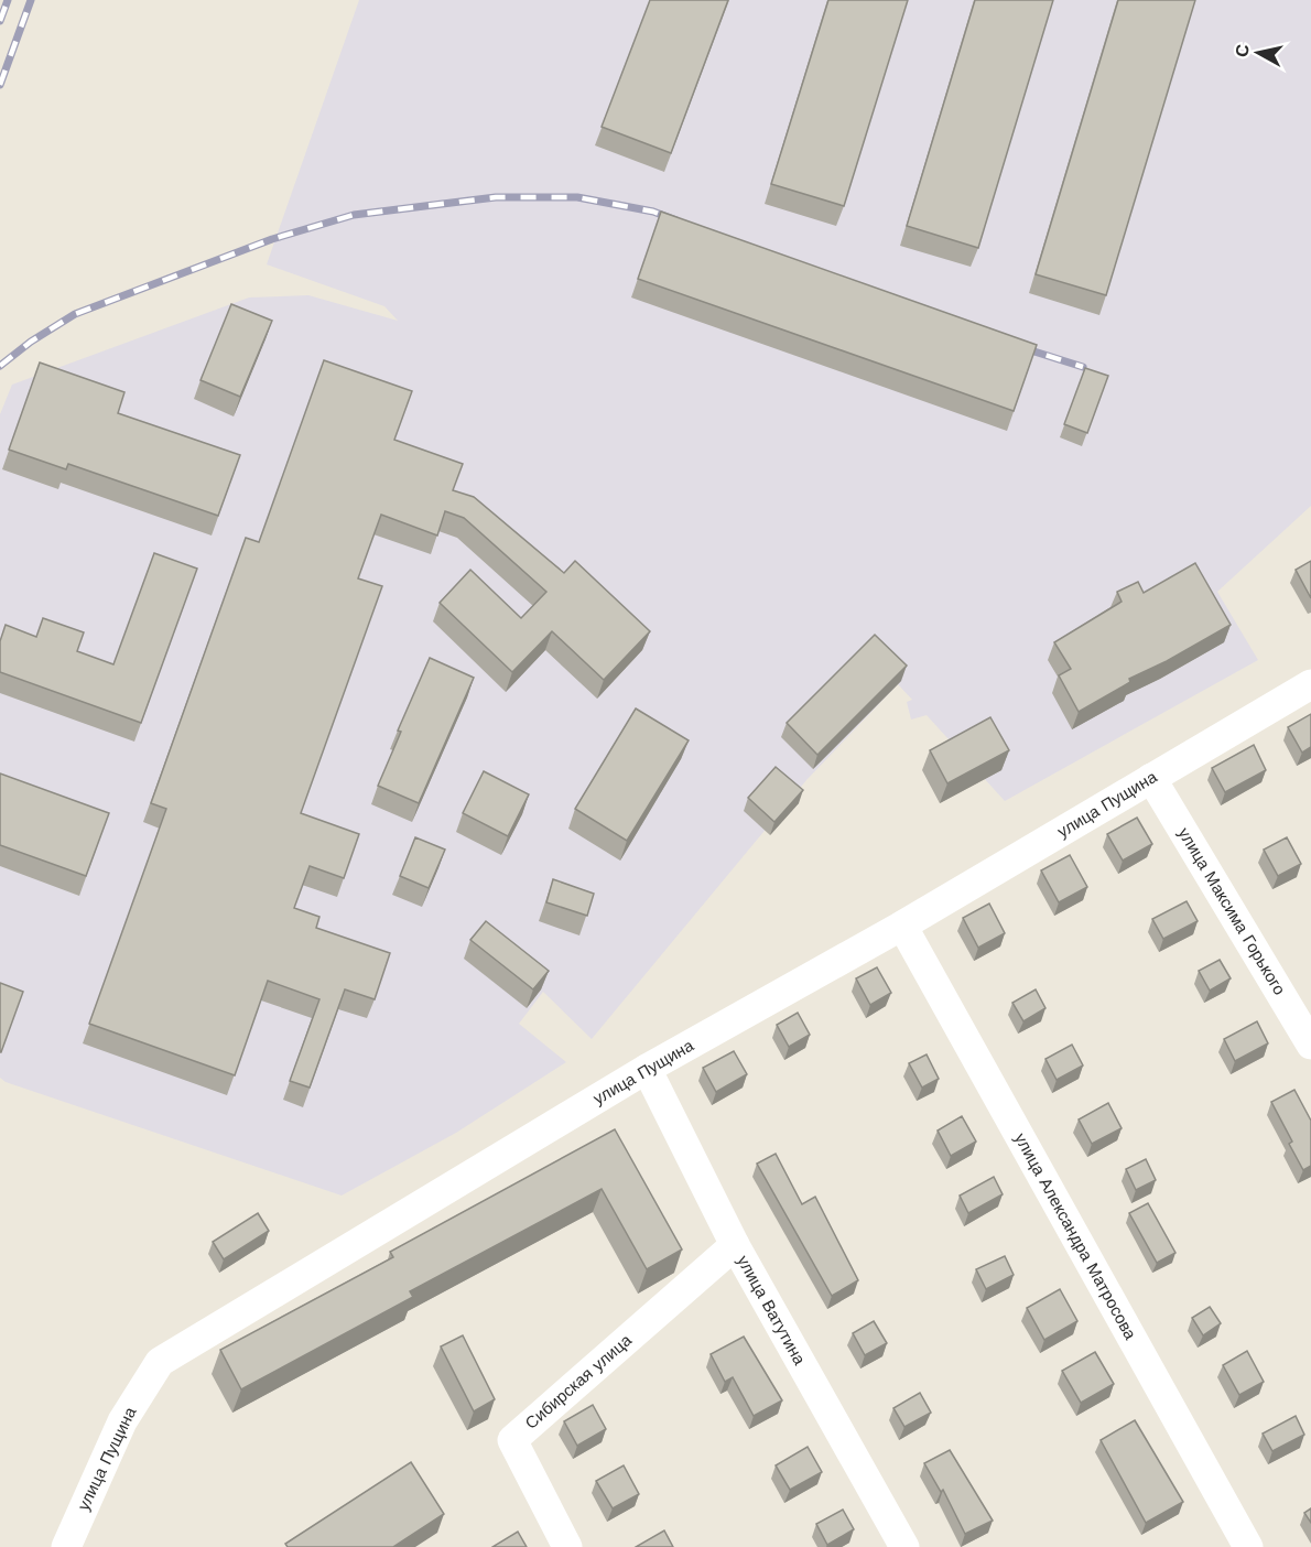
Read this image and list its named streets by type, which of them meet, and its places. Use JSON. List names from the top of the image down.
{
  "streets": {
    "street": [
      "улица Пущина",
      "улица Максима Горького",
      "улица Александра Матросова",
      "улица Ватутина",
      "Сибирская улица"
    ]
  },
  "crossings": [
    ["улица Пущина", "улица Максима Горького"],
    ["улица Пущина", "улица Александра Матросова"],
    ["улица Пущина", "улица Ватутина"],
    ["улица Ватутина", "Сибирская улица"]
  ],
  "north": "left"
}
